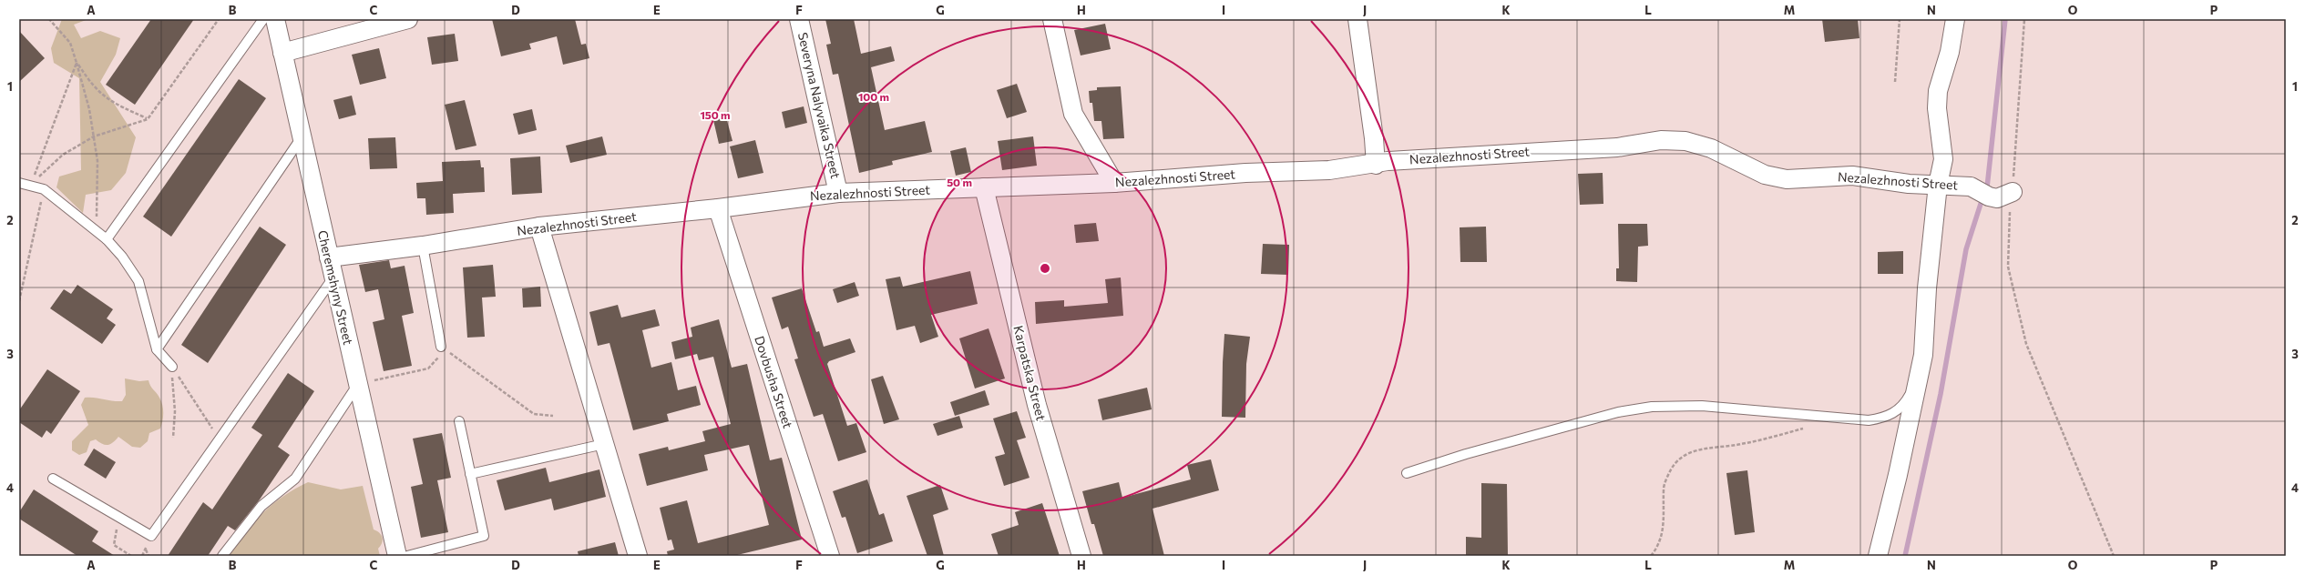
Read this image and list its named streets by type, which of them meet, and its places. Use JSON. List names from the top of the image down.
{
  "streets": {
    "street": [
      "Severyna Nalyvaika Street",
      "Nezalezhnosti Street",
      "Cheremshyny Street",
      "Karpatska Street",
      "Dovbusha Street"
    ]
  },
  "crossings": [
    ["Severyna Nalyvaika Street", "Nezalezhnosti Street"],
    ["Nezalezhnosti Street", "Cheremshyny Street"],
    ["Nezalezhnosti Street", "Karpatska Street"],
    ["Nezalezhnosti Street", "Dovbusha Street"]
  ],
  "grid": {
    "columns": [
      "A",
      "B",
      "C",
      "D",
      "E",
      "F",
      "G",
      "H",
      "I",
      "J",
      "K",
      "L",
      "M",
      "N",
      "O",
      "P"
    ],
    "rows": [
      "1",
      "2",
      "3",
      "4"
    ]
  },
  "rings": ["100 m", "150 m", "50 m"]
}
